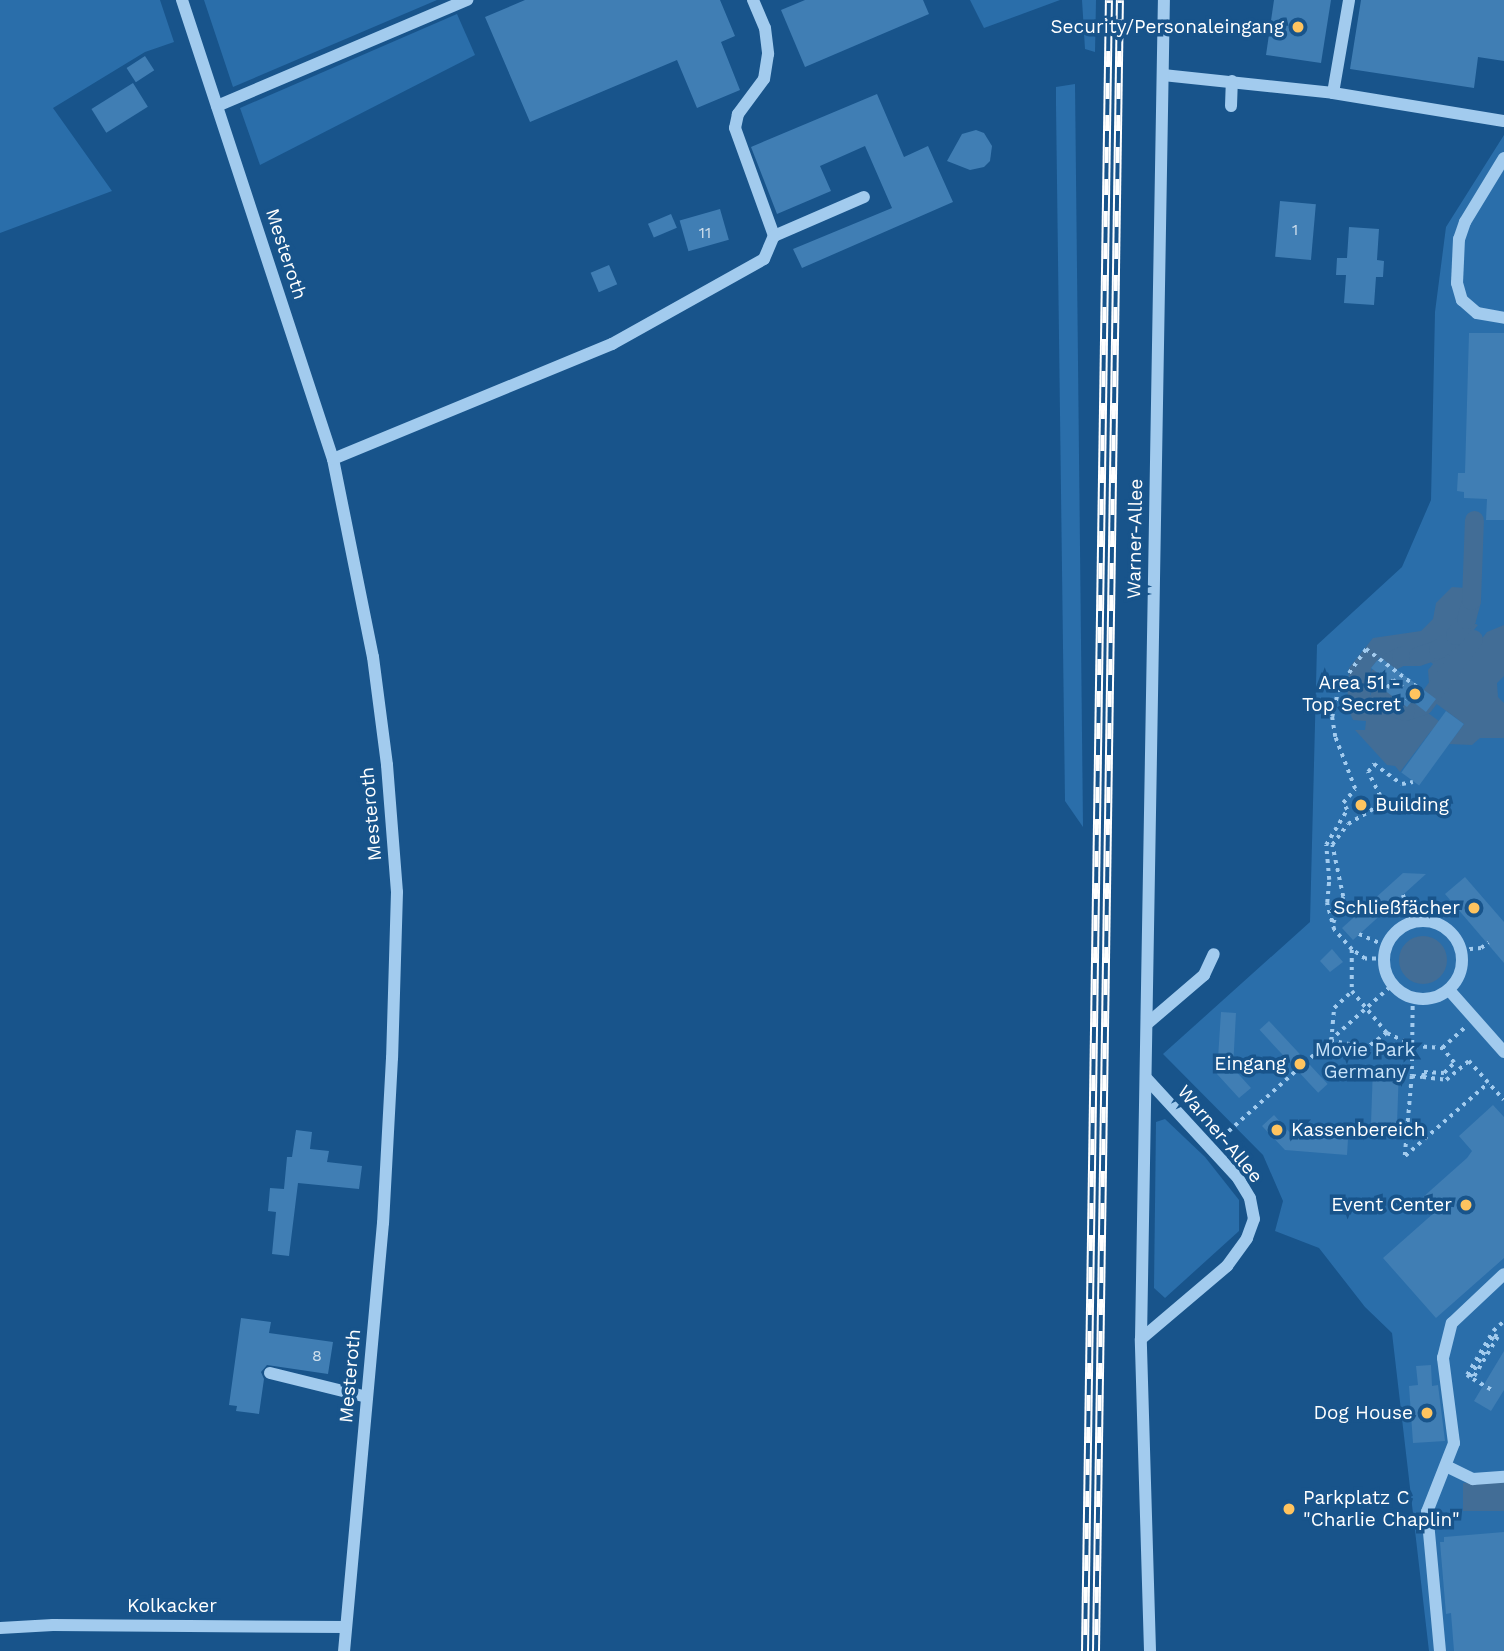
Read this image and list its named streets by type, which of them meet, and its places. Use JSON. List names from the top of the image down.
{
  "streets": {
    "street": ["Mesteroth", "Warner-Allee", "Kolkacker"]
  },
  "crossings": [
    ["Mesteroth", "Kolkacker"]
  ],
  "parks": ["Movie Park Germany"],
  "places": [
    "Security/Personaleingang",
    "Area 51 - Top Secret",
    "Building",
    "Schließfächer",
    "Eingang",
    "Kassenbereich",
    "Event Center",
    "Dog House",
    "Parkplatz C \"Charlie Chaplin\""
  ],
  "house_numbers": ["1", "11", "8"]
}
